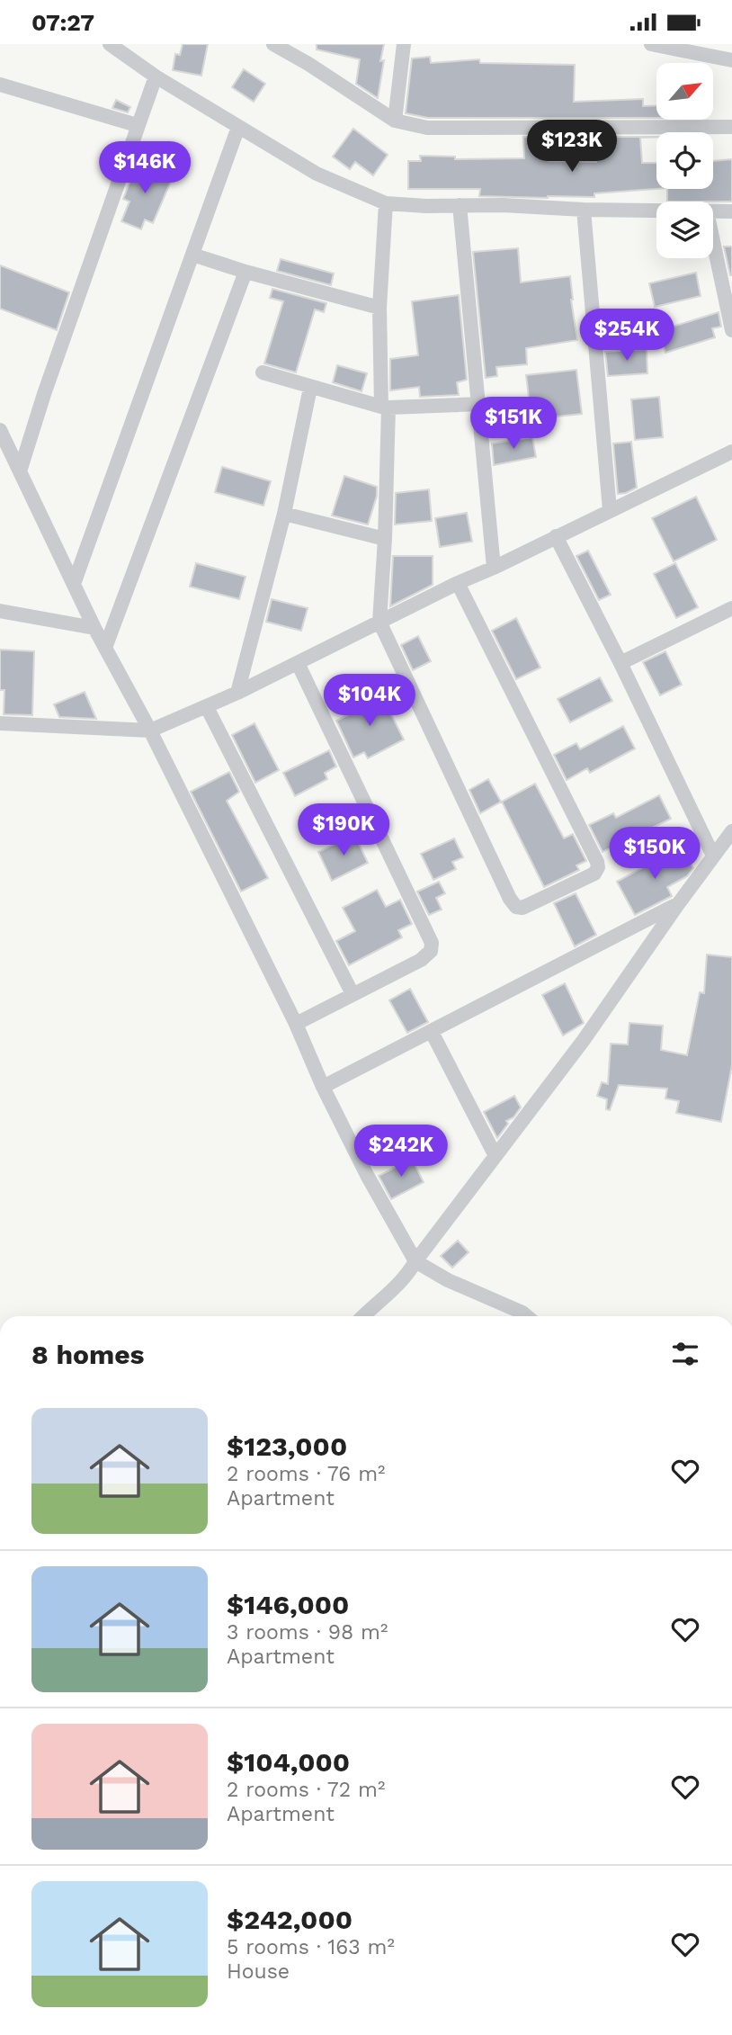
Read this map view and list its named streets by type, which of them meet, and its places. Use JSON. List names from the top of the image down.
{
  "north": "top right",
  "page": {
    "status": "07:27",
    "price": [
      "$123K",
      "$146K",
      "$254K",
      "$151K",
      "$104K",
      "$190K",
      "$150K",
      "$242K"
    ],
    "heading": "8 homes",
    "list": [
      {
        "name": "$123,000",
        "note": "2 rooms · 76 m² · Apartment"
      },
      {
        "name": "$146,000",
        "note": "3 rooms · 98 m² · Apartment"
      },
      {
        "name": "$104,000",
        "note": "2 rooms · 72 m² · Apartment"
      },
      {
        "name": "$242,000",
        "note": "5 rooms · 163 m² · House"
      }
    ]
  }
}
